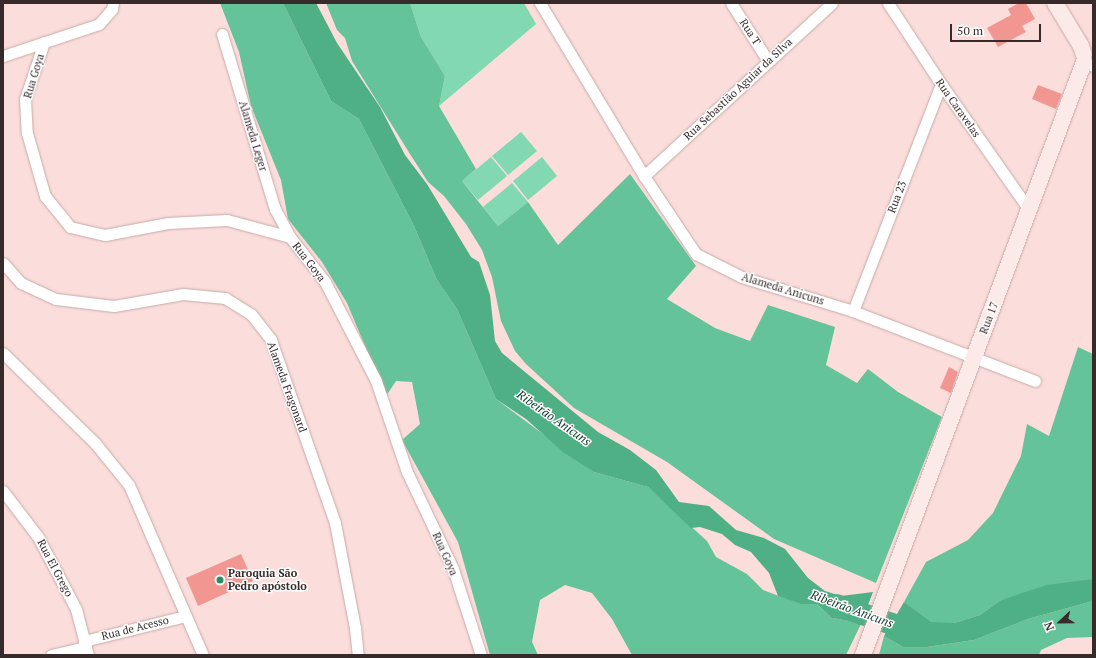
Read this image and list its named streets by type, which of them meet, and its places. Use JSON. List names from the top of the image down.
{
  "streets": {
    "street": [
      "Rua T",
      "Rua Goya",
      "Rua Sebastião Aguiar da Silva",
      "Rua Caravelas",
      "Alameda Leger",
      "Rua 23",
      "Alameda Anicuns",
      "Rua 17",
      "Alameda Fragonard",
      "Rua El Grego",
      "Rua de Acesso"
    ]
  },
  "crossings": [
    ["Rua T", "Rua Sebastião Aguiar da Silva"],
    ["Rua Goya", "Alameda Leger"],
    ["Rua Sebastião Aguiar da Silva", "Alameda Anicuns"],
    ["Rua Caravelas", "Rua 23"],
    ["Rua Caravelas", "Rua 17"],
    ["Rua 23", "Alameda Anicuns"],
    ["Alameda Anicuns", "Rua 17"],
    ["Rua El Grego", "Rua de Acesso"]
  ],
  "water": ["Ribeirão Anicuns"],
  "places": ["Paroquia São Pedro apóstolo"],
  "scale_bar": "50 m",
  "north": "left"
}
